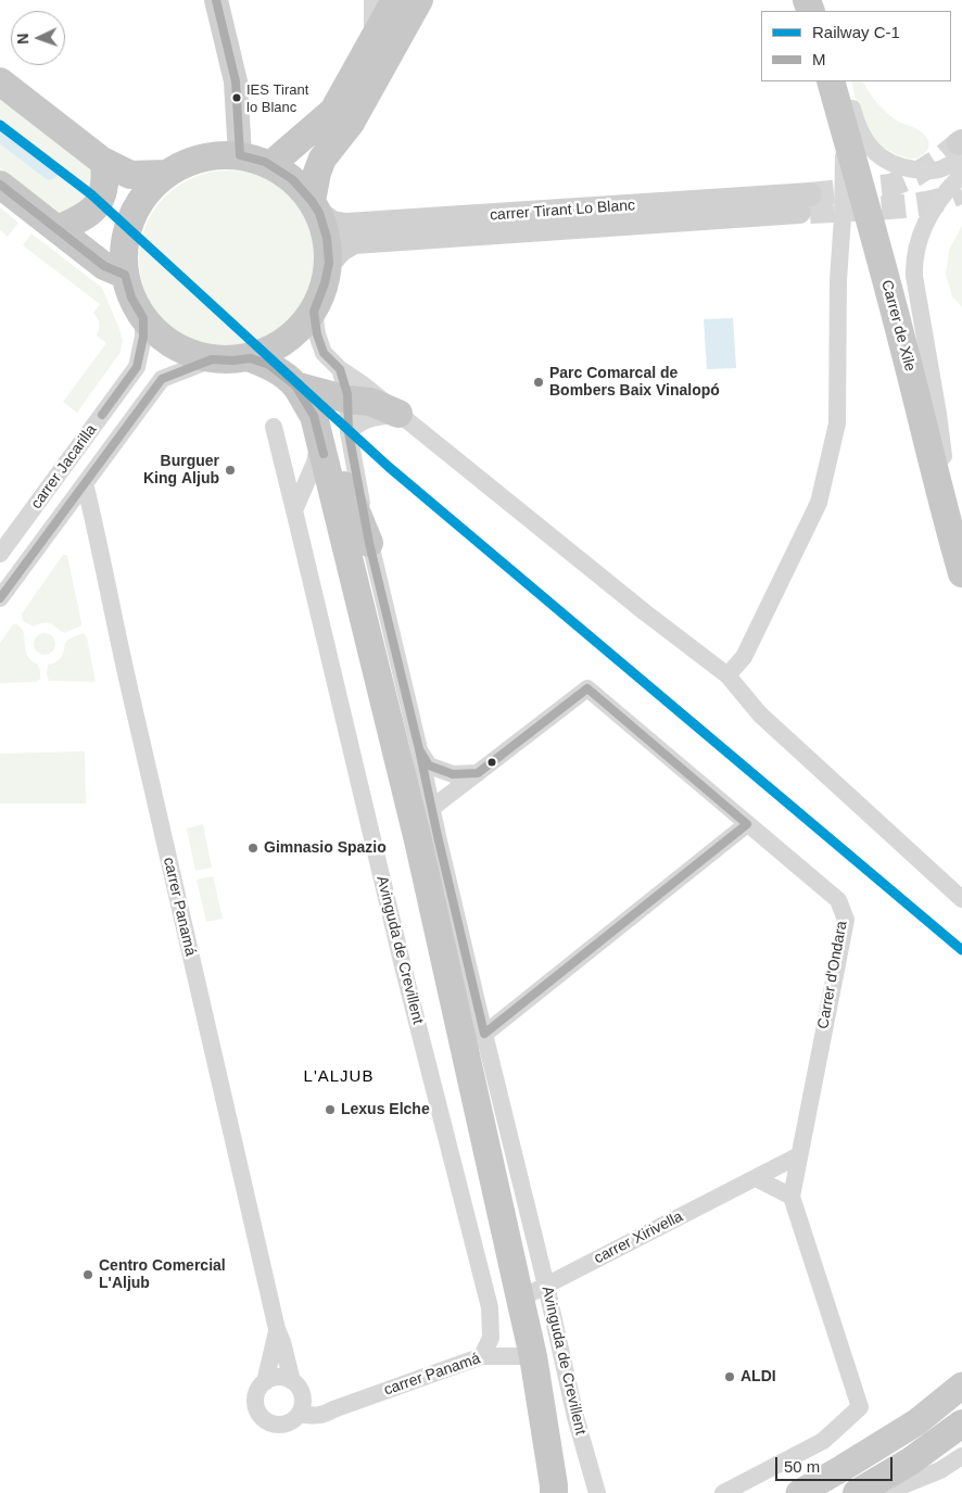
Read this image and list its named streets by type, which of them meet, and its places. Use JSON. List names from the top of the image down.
{
  "streets": {
    "highway": ["Carrer de Xile", "Avinguda de Crevillent"],
    "main road": ["carrer Tirant Lo Blanc"],
    "street": [
      "carrer Jacarilla",
      "carrer Panamá",
      "Carrer d'Ondara",
      "carrer Xirivella"
    ]
  },
  "crossings": [
    ["carrer Jacarilla", "carrer Panamá"],
    ["carrer Panamá", "Avinguda de Crevillent"],
    ["Avinguda de Crevillent", "carrer Xirivella"],
    ["Carrer d'Ondara", "carrer Xirivella"]
  ],
  "districts": ["L'ALJUB"],
  "places": [
    "IES Tirant lo Blanc",
    "Parc Comarcal de Bombers Baix Vinalopó",
    "Burguer King Aljub",
    "Gimnasio Spazio",
    "Lexus Elche",
    "Centro Comercial L'Aljub",
    "ALDI"
  ],
  "lines": ["transit line M", "rail line C-1"],
  "legend": ["Railway C-1", "M"],
  "scale_bar": "50 m",
  "north": "left"
}
